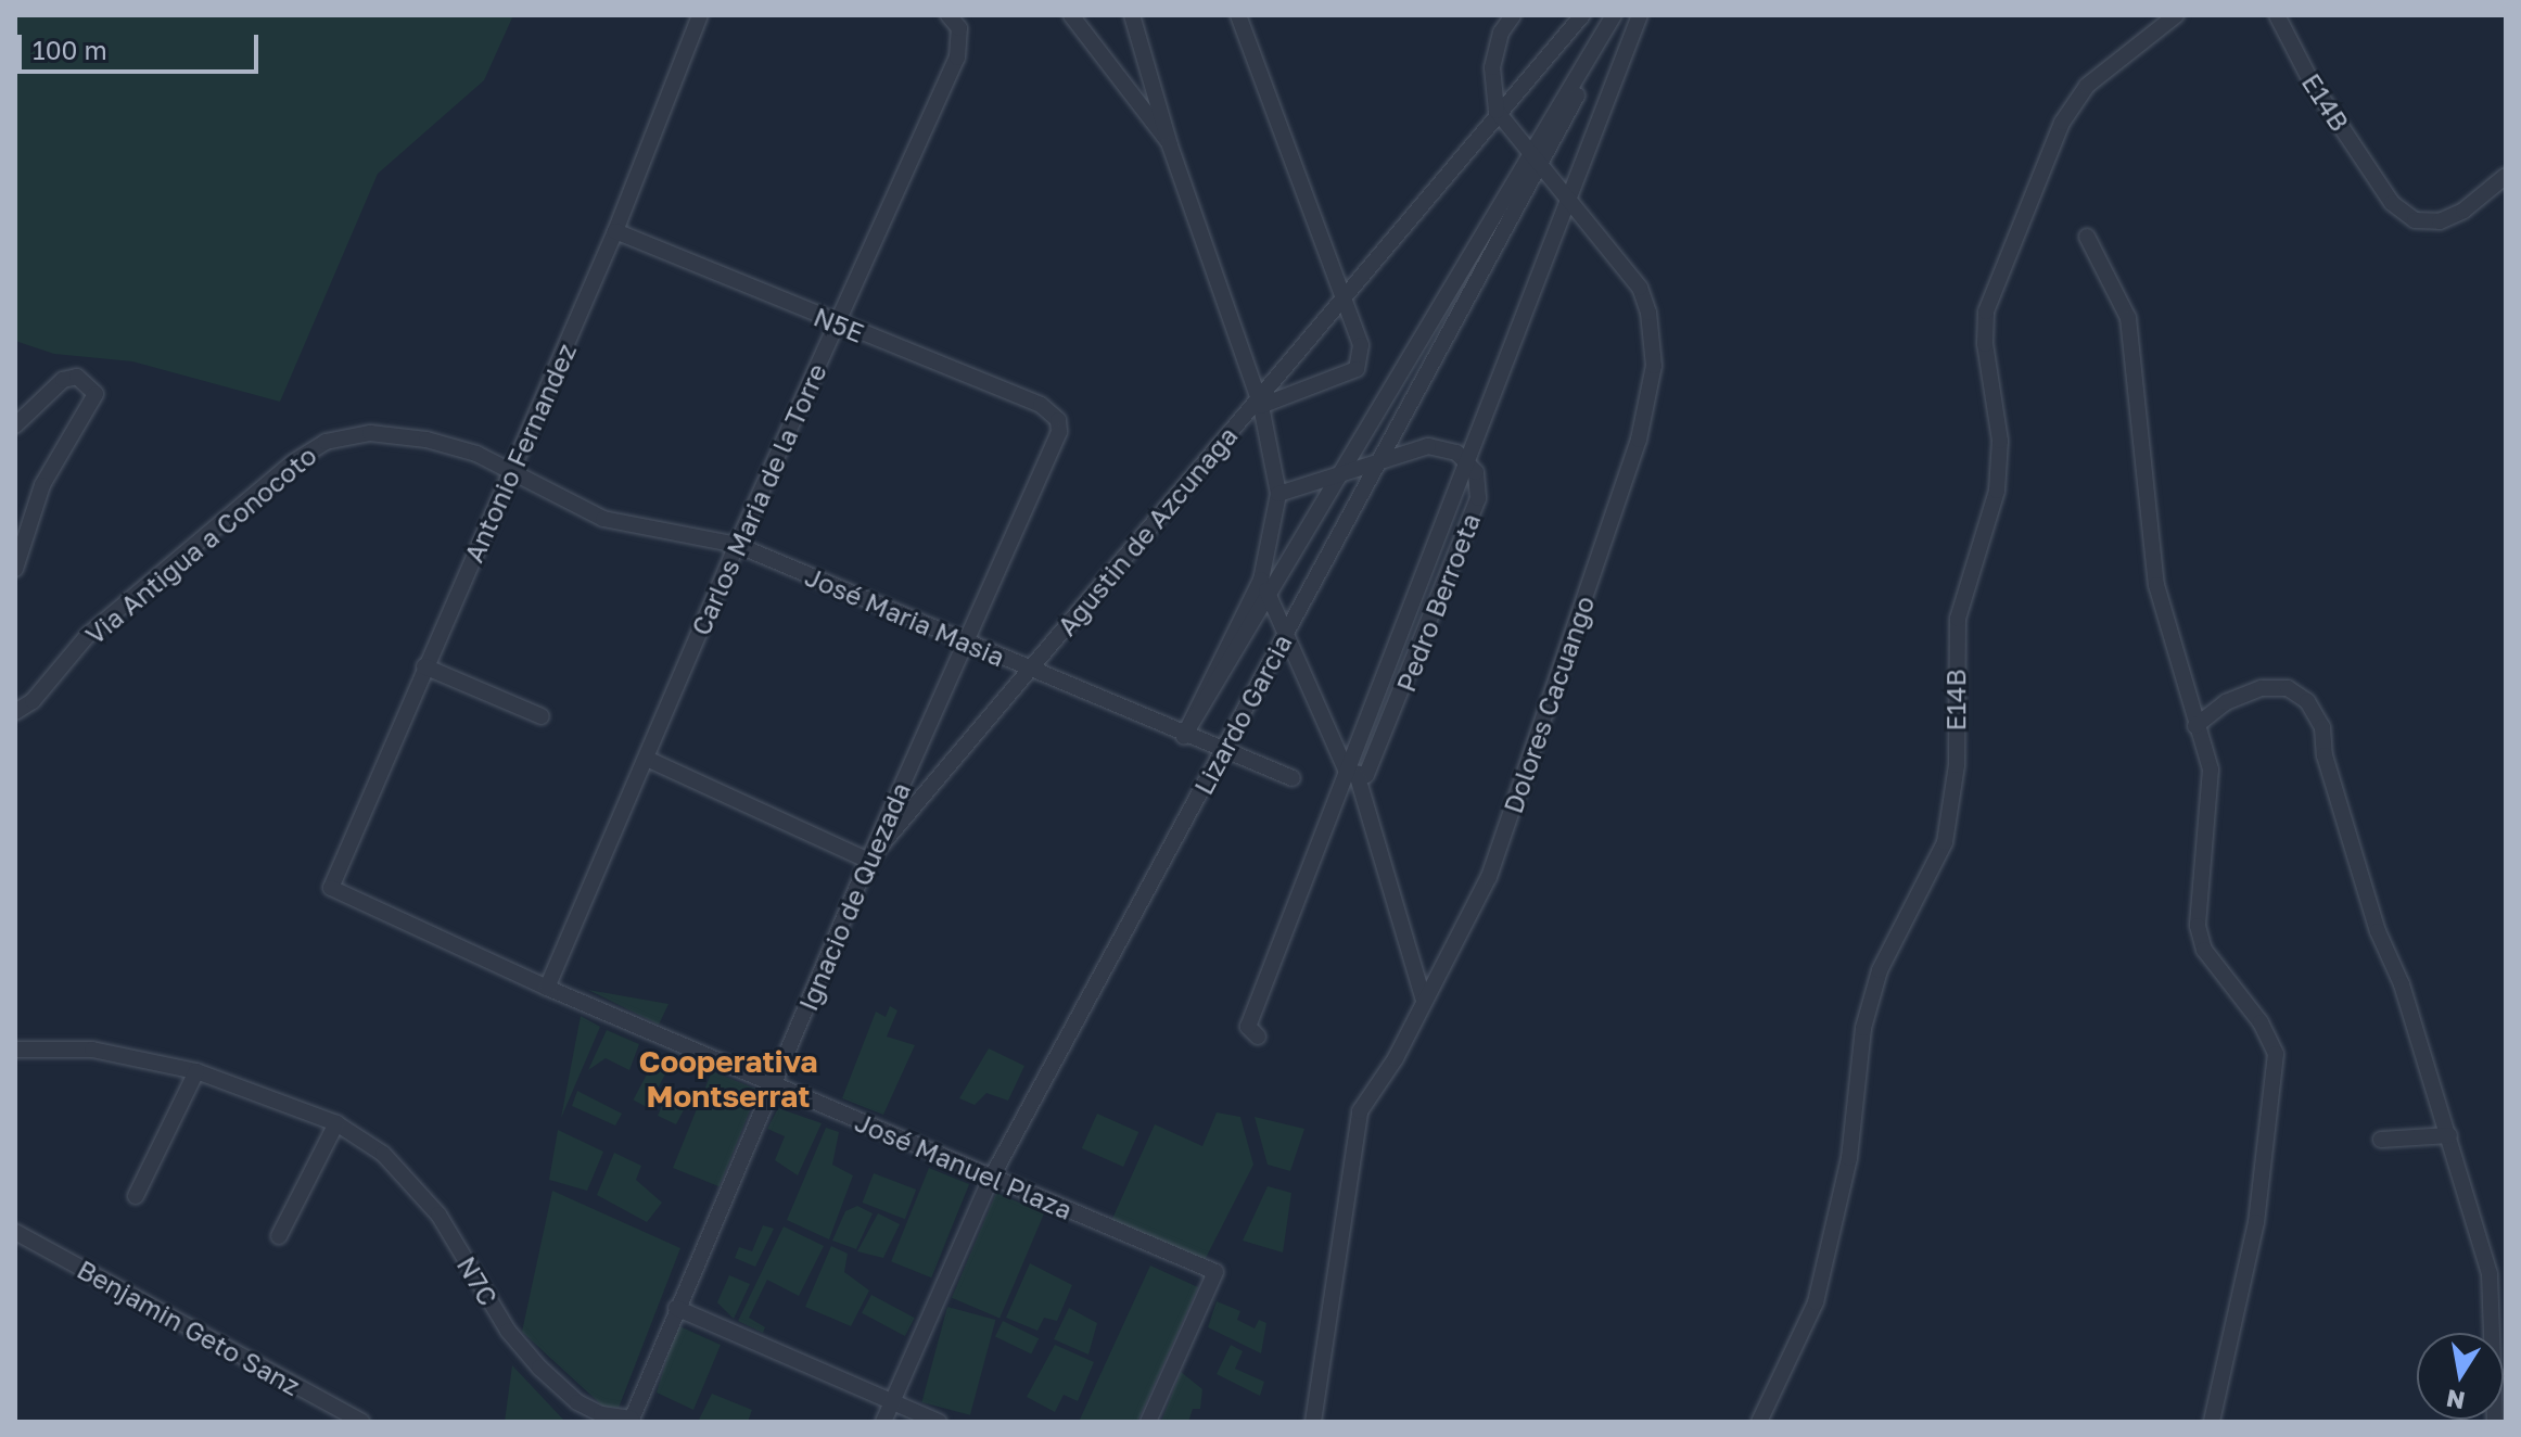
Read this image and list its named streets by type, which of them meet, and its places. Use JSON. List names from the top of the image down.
{
  "streets": {
    "street": [
      "E14B",
      "N5E",
      "Antonio Fernandez",
      "Carlos Maria de la Torre",
      "Agustin de Azcunaga",
      "Via Antigua a Conocoto",
      "Pedro Berroeta",
      "José Maria Masia",
      "Dolores Cacuango",
      "Lizardo Garcia",
      "Ignacio de Quezada",
      "José Manuel Plaza",
      "N7C",
      "Benjamin Geto Sanz"
    ]
  },
  "crossings": [
    ["N5E", "Antonio Fernandez"],
    ["N5E", "Carlos Maria de la Torre"],
    ["N5E", "Ignacio de Quezada"],
    ["Antonio Fernandez", "Via Antigua a Conocoto"],
    ["Antonio Fernandez", "José Maria Masia"],
    ["Antonio Fernandez", "José Manuel Plaza"],
    ["Carlos Maria de la Torre", "José Maria Masia"],
    ["Carlos Maria de la Torre", "José Manuel Plaza"],
    ["Agustin de Azcunaga", "José Maria Masia"],
    ["Agustin de Azcunaga", "Dolores Cacuango"],
    ["Agustin de Azcunaga", "Lizardo Garcia"],
    ["Agustin de Azcunaga", "Ignacio de Quezada"],
    ["Via Antigua a Conocoto", "José Maria Masia"],
    ["José Maria Masia", "Lizardo Garcia"],
    ["José Maria Masia", "Ignacio de Quezada"],
    ["Dolores Cacuango", "Lizardo Garcia"],
    ["Lizardo Garcia", "José Manuel Plaza"],
    ["Ignacio de Quezada", "José Manuel Plaza"],
    ["Ignacio de Quezada", "N7C"]
  ],
  "districts": ["Cooperativa Montserrat"],
  "scale_bar": "100 m",
  "north": "bottom"
}
